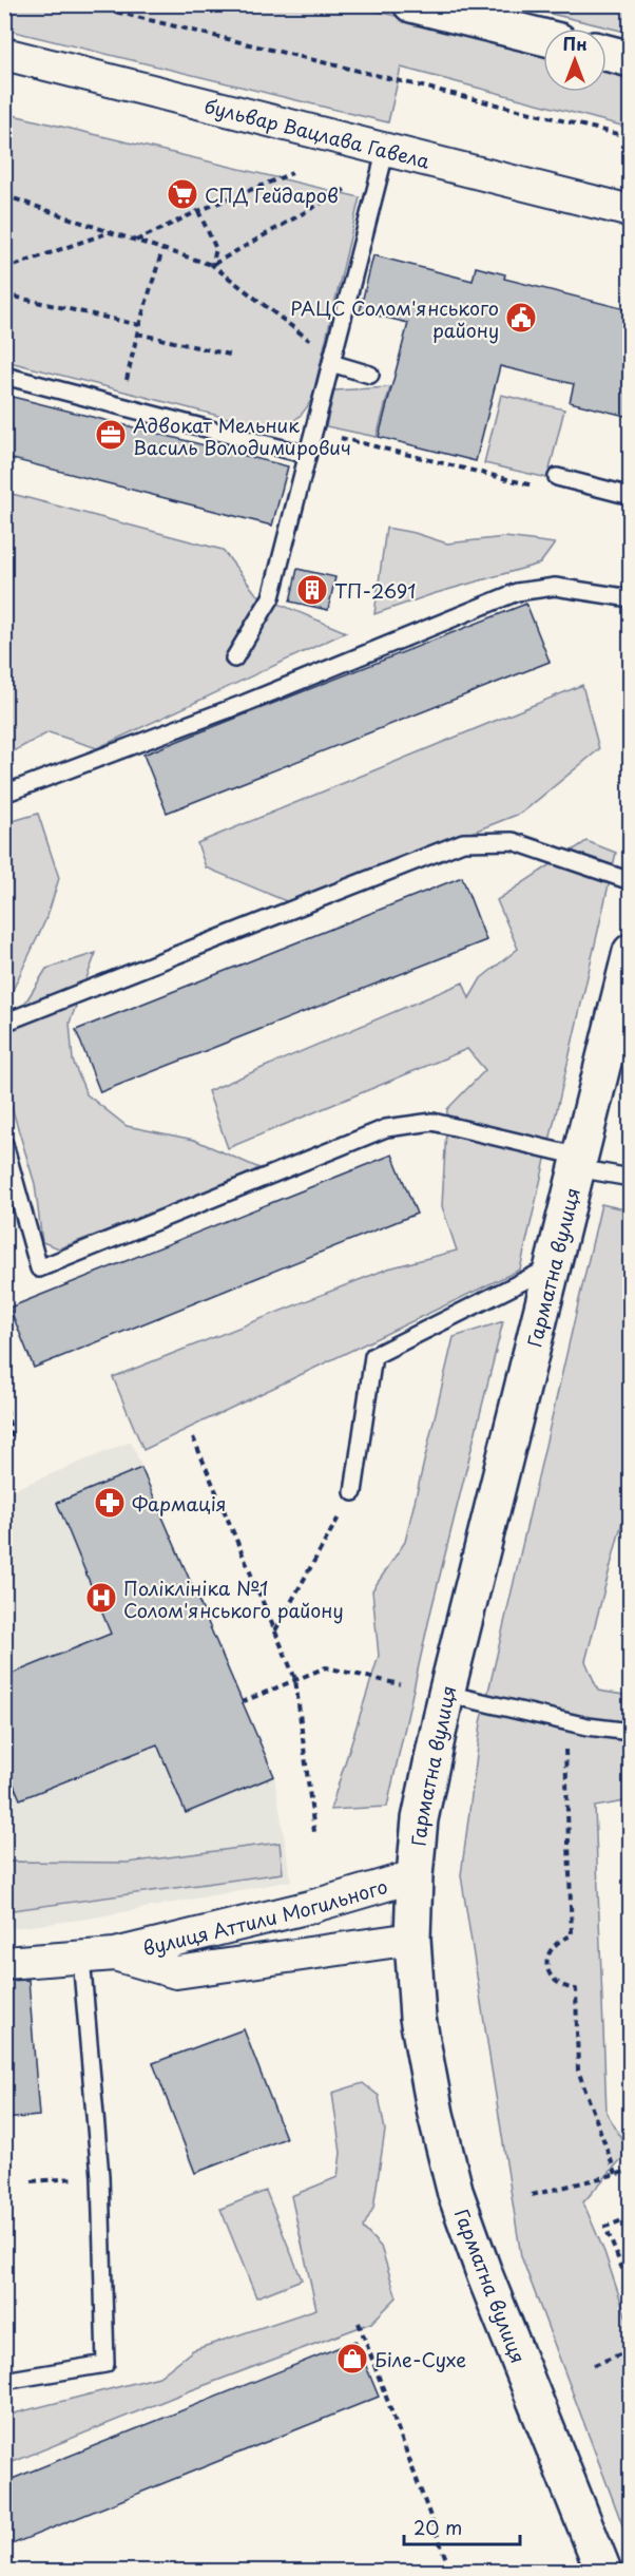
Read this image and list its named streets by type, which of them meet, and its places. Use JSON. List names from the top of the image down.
{
  "streets": {
    "street": ["бульвар Вацлава Гавела", "Гарматна вулиця", "вулиця Аттили Могильного"]
  },
  "crossings": [
    ["Гарматна вулиця", "вулиця Аттили Могильного"]
  ],
  "places": {
    "supermarket": ["СПД Гейдаров"],
    "public building": ["РАЦС Солом'янського району"],
    "office": ["Адвокат Мельник Василь Володимирович"],
    "building": ["ТП-2691"],
    "pharmacy": ["Фармація"],
    "hospital": ["Поліклініка №1 Солом'янського району"],
    "shop": ["Біле-Сухе"]
  },
  "scale_bar": "20 m",
  "north": "top"
}
